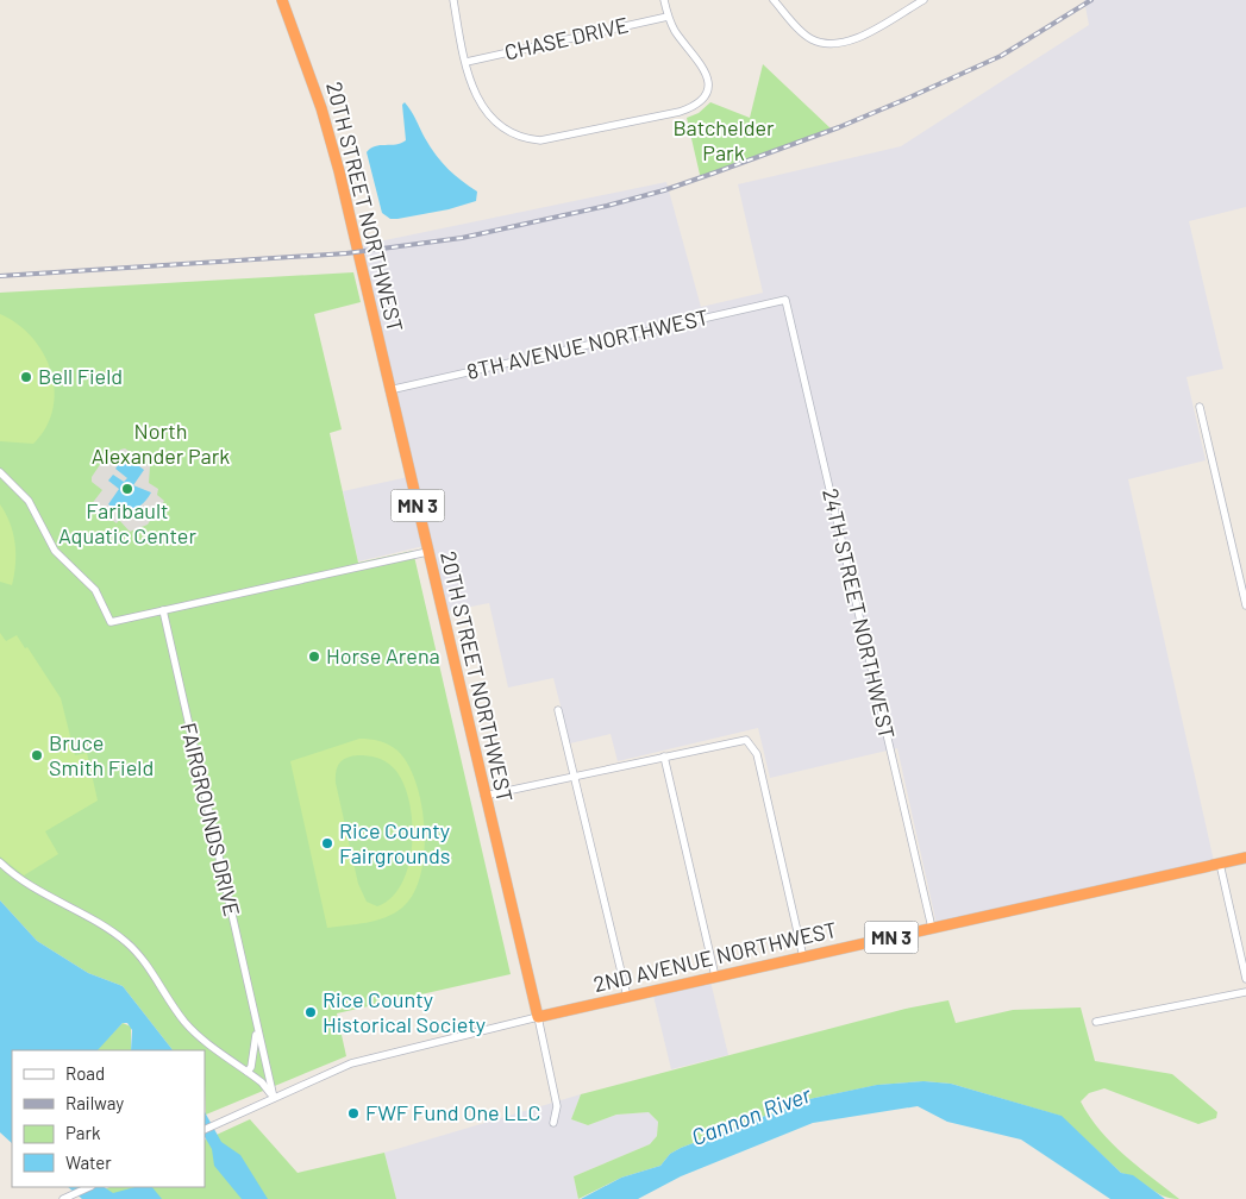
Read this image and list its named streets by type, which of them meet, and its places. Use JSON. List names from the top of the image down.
{
  "streets": {
    "highway": ["20TH STREET NORTHWEST", "MN 3", "2ND AVENUE NORTHWEST"],
    "street": [
      "CHASE DRIVE",
      "8TH AVENUE NORTHWEST",
      "24TH STREET NORTHWEST",
      "FAIRGROUNDS DRIVE"
    ]
  },
  "crossings": [
    ["20TH STREET NORTHWEST", "8TH AVENUE NORTHWEST"],
    ["20TH STREET NORTHWEST", "2ND AVENUE NORTHWEST"],
    ["8TH AVENUE NORTHWEST", "24TH STREET NORTHWEST"],
    ["24TH STREET NORTHWEST", "2ND AVENUE NORTHWEST"],
    ["FAIRGROUNDS DRIVE", "2ND AVENUE NORTHWEST"]
  ],
  "water": ["Cannon River"],
  "parks": ["Batchelder Park", "North Alexander Park"],
  "places": [
    "Bell Field",
    "Faribault Aquatic Center",
    "Horse Arena",
    "Bruce Smith Field",
    "Rice County Fairgrounds",
    "Rice County Historical Society",
    "FWF Fund One LLC"
  ],
  "legend": [
    "Road",
    "Railway",
    "Park",
    "Water"
  ]
}
